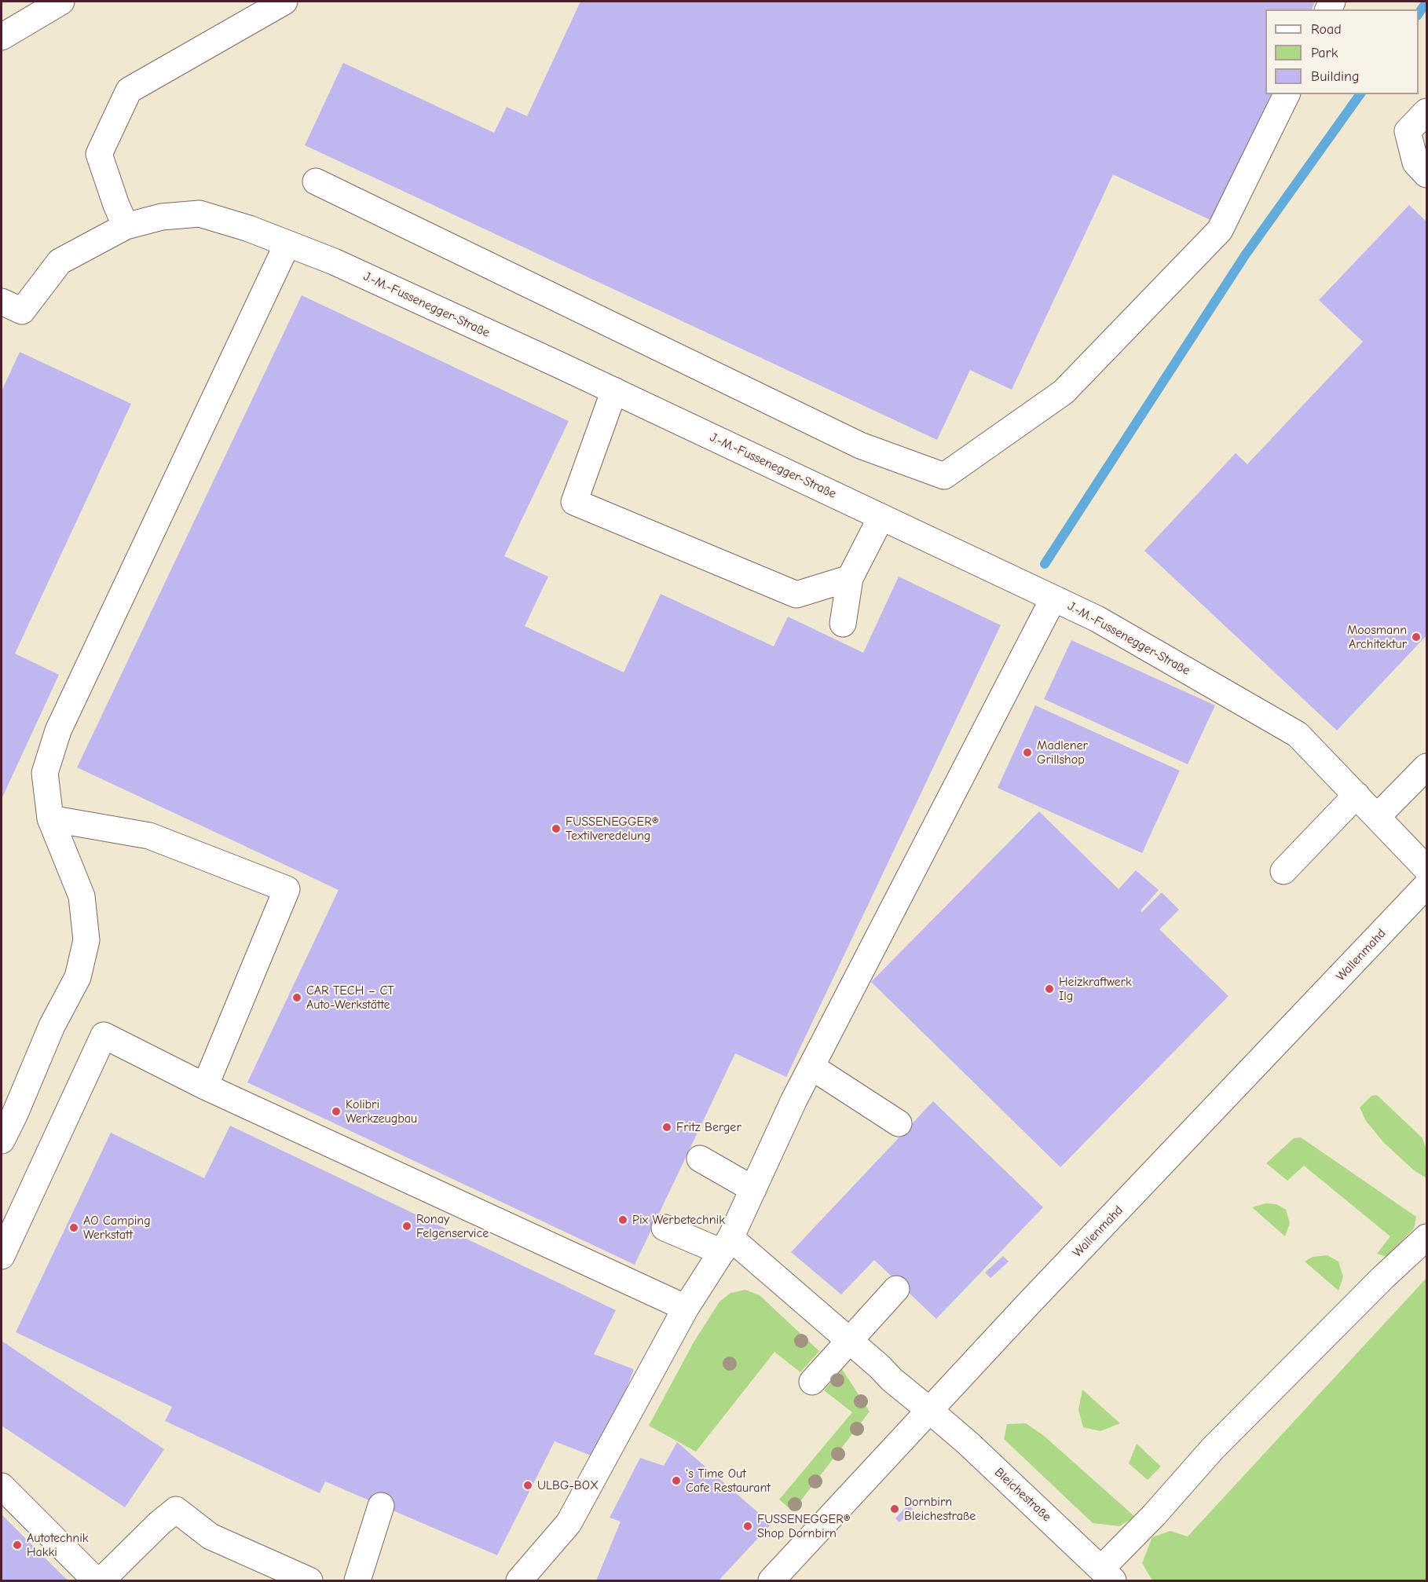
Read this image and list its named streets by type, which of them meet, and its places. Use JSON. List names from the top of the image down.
{
  "streets": {
    "street": ["J.-M.-Fussenegger-Straße", "Wallenmahd", "Bleichestraße"]
  },
  "crossings": [
    ["Wallenmahd", "Bleichestraße"]
  ],
  "places": [
    "Moosmann Architektur",
    "Madlener Grillshop",
    "FUSSENEGGER® Textilveredelung",
    "Heizkraftwerk Ilg",
    "CAR TECH – CT Auto-Werkstätte",
    "Kolibri Werkzeugbau",
    "Fritz Berger",
    "Pix Werbetechnik",
    "Ronay Felgenservice",
    "AO Camping Werkstatt",
    "'s Time Out Cafe Restaurant",
    "ULBG-BOX",
    "Dornbirn Bleichestraße",
    "FUSSENEGGER® Shop Dornbirn",
    "Autotechnik Hakki"
  ],
  "legend": ["Road", "Park", "Building"]
}
